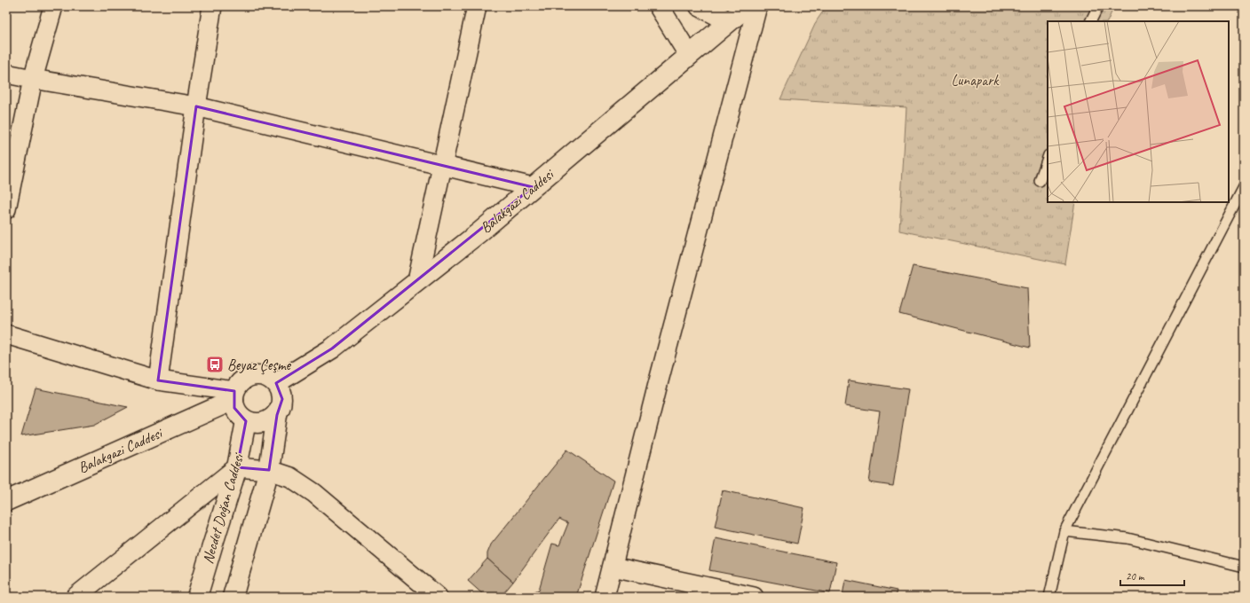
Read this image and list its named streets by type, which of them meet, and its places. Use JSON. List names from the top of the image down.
{
  "streets": {
    "main road": ["Balakgazi Caddesi", "Necdet Doğan Caddesi"]
  },
  "crossings": [
    ["Balakgazi Caddesi", "Necdet Doğan Caddesi"]
  ],
  "parks": ["Lunapark"],
  "places": {
    "bus stop": ["Beyaz Çeşme"]
  },
  "scale_bar": "20 m"
}
